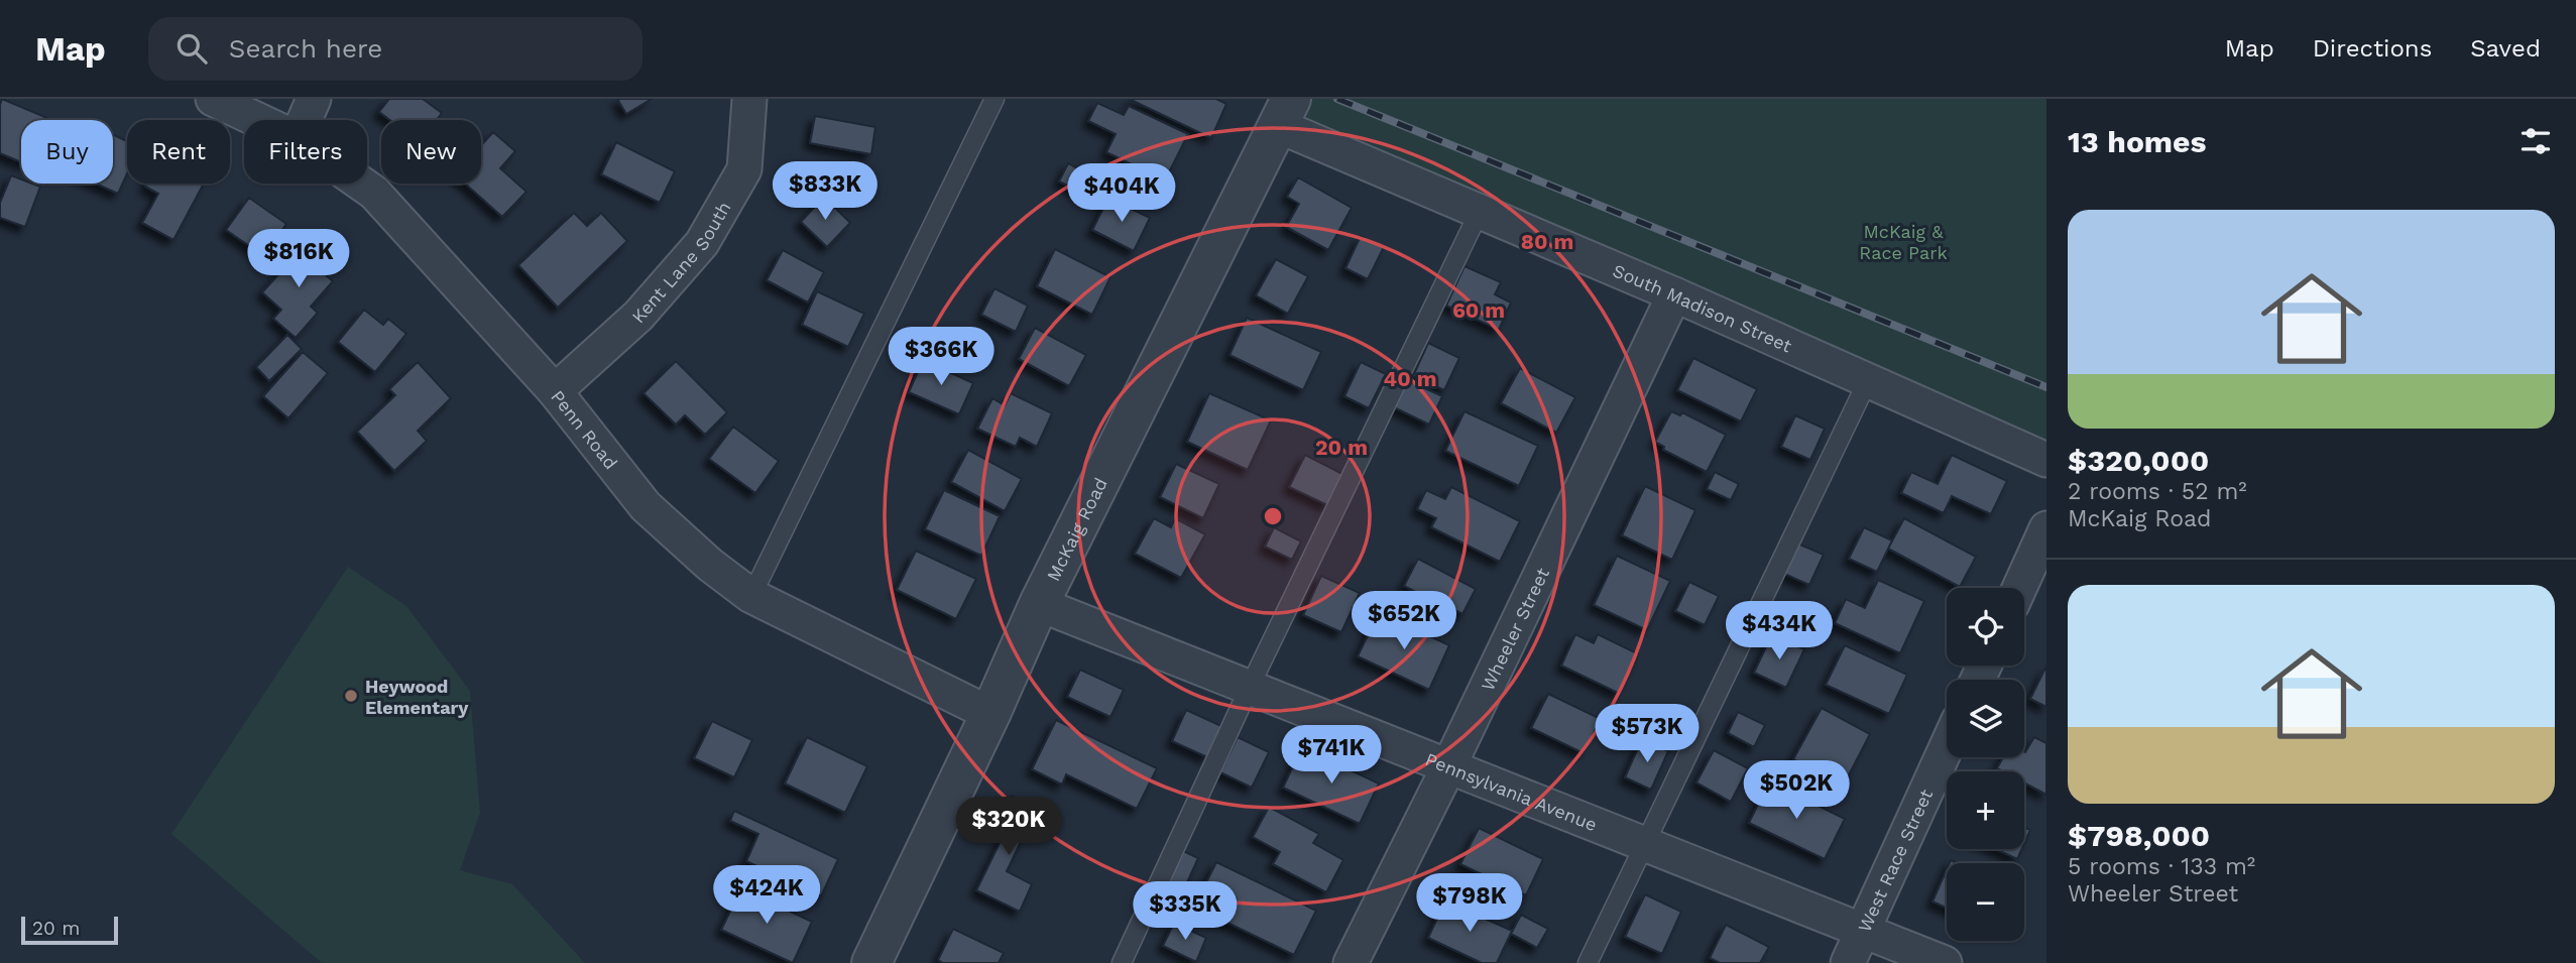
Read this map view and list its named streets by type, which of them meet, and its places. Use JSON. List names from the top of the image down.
{
  "streets": {
    "street": [
      "Kent Lane South",
      "South Madison Street",
      "Penn Road",
      "McKaig Road",
      "Wheeler Street",
      "Pennsylvania Avenue",
      "West Race Street"
    ]
  },
  "crossings": [
    ["Kent Lane South", "Penn Road"],
    ["South Madison Street", "McKaig Road"],
    ["South Madison Street", "Wheeler Street"],
    ["Penn Road", "McKaig Road"],
    ["McKaig Road", "Pennsylvania Avenue"],
    ["Wheeler Street", "Pennsylvania Avenue"],
    ["Pennsylvania Avenue", "West Race Street"]
  ],
  "parks": ["McKaig & Race Park"],
  "places": ["Heywood Elementary"],
  "scale_bar": "20 m",
  "page": {
    "header": "Map",
    "search": "Search here",
    "nav": ["Map", "Directions", "Saved"],
    "heading": "13 homes",
    "chip": [
      "Buy",
      "Rent",
      "Filters",
      "New"
    ],
    "price": [
      "$833K",
      "$404K",
      "$816K",
      "$366K",
      "$652K",
      "$434K",
      "$573K",
      "$741K",
      "$502K",
      "$320K",
      "$424K",
      "$798K",
      "$335K"
    ],
    "list": [
      {
        "name": "$320,000",
        "note": "2 rooms · 52 m² · McKaig Road"
      },
      {
        "name": "$798,000",
        "note": "5 rooms · 133 m² · Wheeler Street"
      }
    ],
    "map_buttons": ["+", "−"],
    "scale": "20 m"
  },
  "rings": [
    "80 m",
    "60 m",
    "40 m",
    "20 m"
  ]
}
